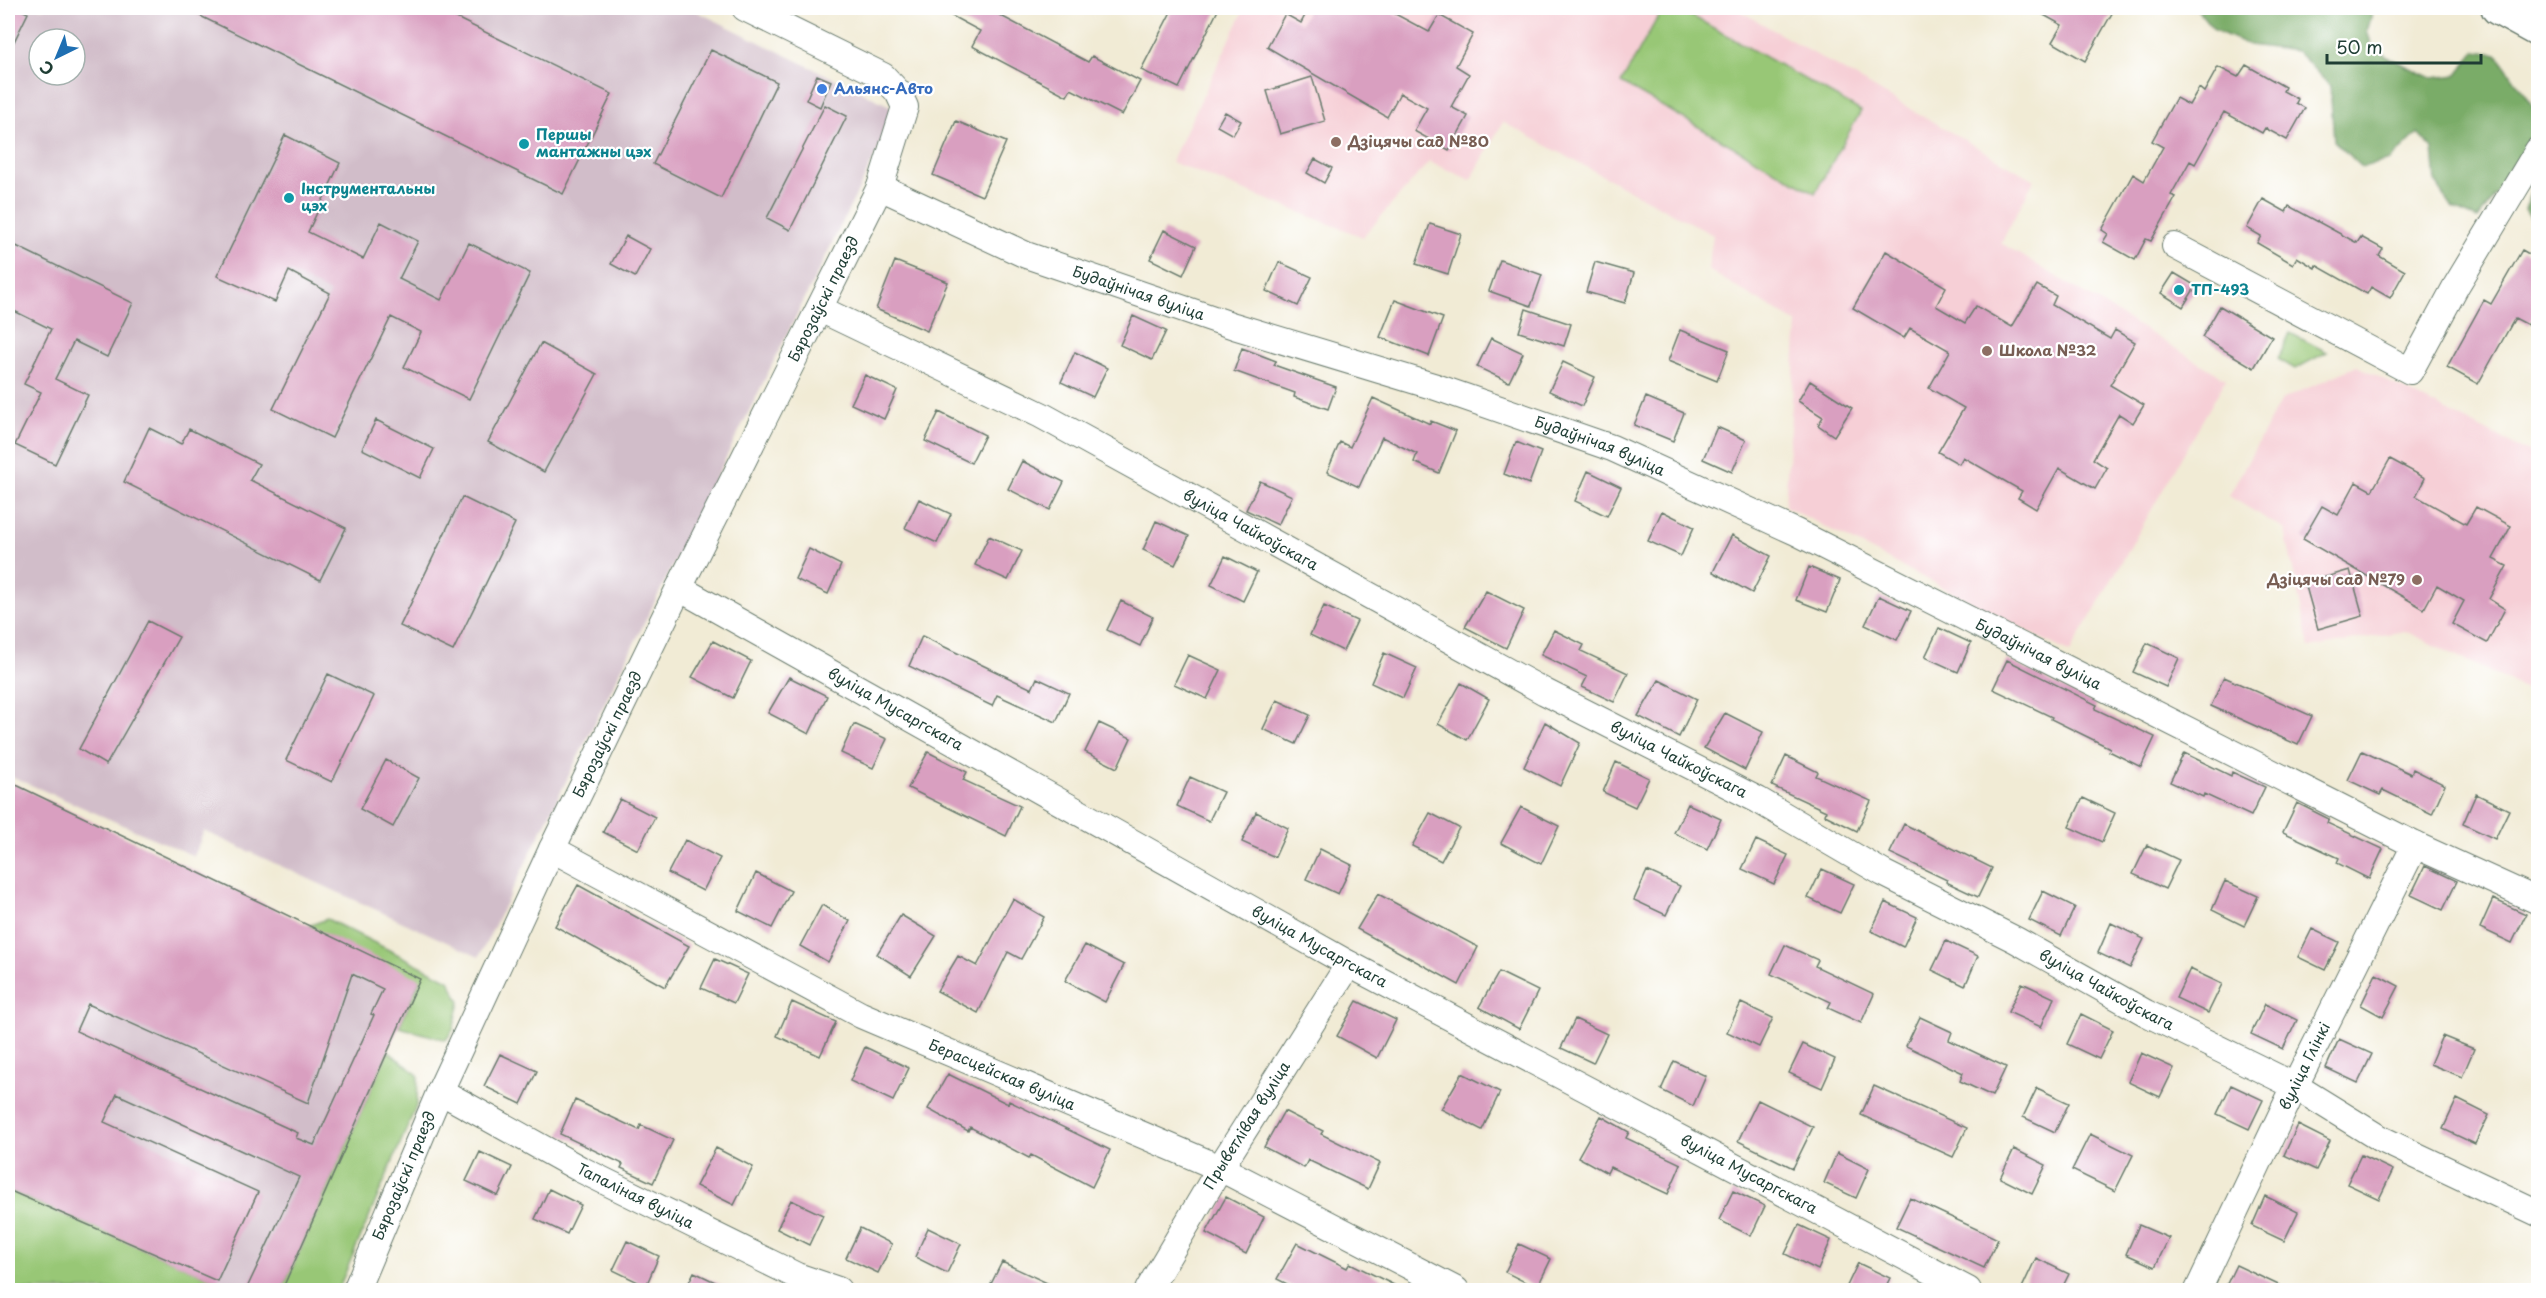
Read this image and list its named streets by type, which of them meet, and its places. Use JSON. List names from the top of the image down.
{
  "streets": {
    "street": [
      "Будаўнічая вуліца",
      "Бярозаўскі праезд",
      "вуліца Чайкоўскага",
      "вуліца Мусаргскага",
      "вуліца Глінкі",
      "Берасцейская вуліца",
      "Прыветлівая вуліца",
      "Тапаліная вуліца"
    ]
  },
  "crossings": [
    ["Будаўнічая вуліца", "Бярозаўскі праезд"],
    ["Будаўнічая вуліца", "вуліца Глінкі"],
    ["Бярозаўскі праезд", "вуліца Чайкоўскага"],
    ["Бярозаўскі праезд", "вуліца Мусаргскага"],
    ["Бярозаўскі праезд", "Берасцейская вуліца"],
    ["Бярозаўскі праезд", "Тапаліная вуліца"],
    ["вуліца Чайкоўскага", "вуліца Глінкі"],
    ["вуліца Мусаргскага", "Прыветлівая вуліца"],
    ["Берасцейская вуліца", "Прыветлівая вуліца"]
  ],
  "places": [
    "Альянс-Авто",
    "Дзіцячы сад №80",
    "Першы мантажны цэх",
    "Інструментальны цэх",
    "ТП-493",
    "Школа №32",
    "Дзіцячы сад №79"
  ],
  "scale_bar": "50 m",
  "north": "bottom left"
}
